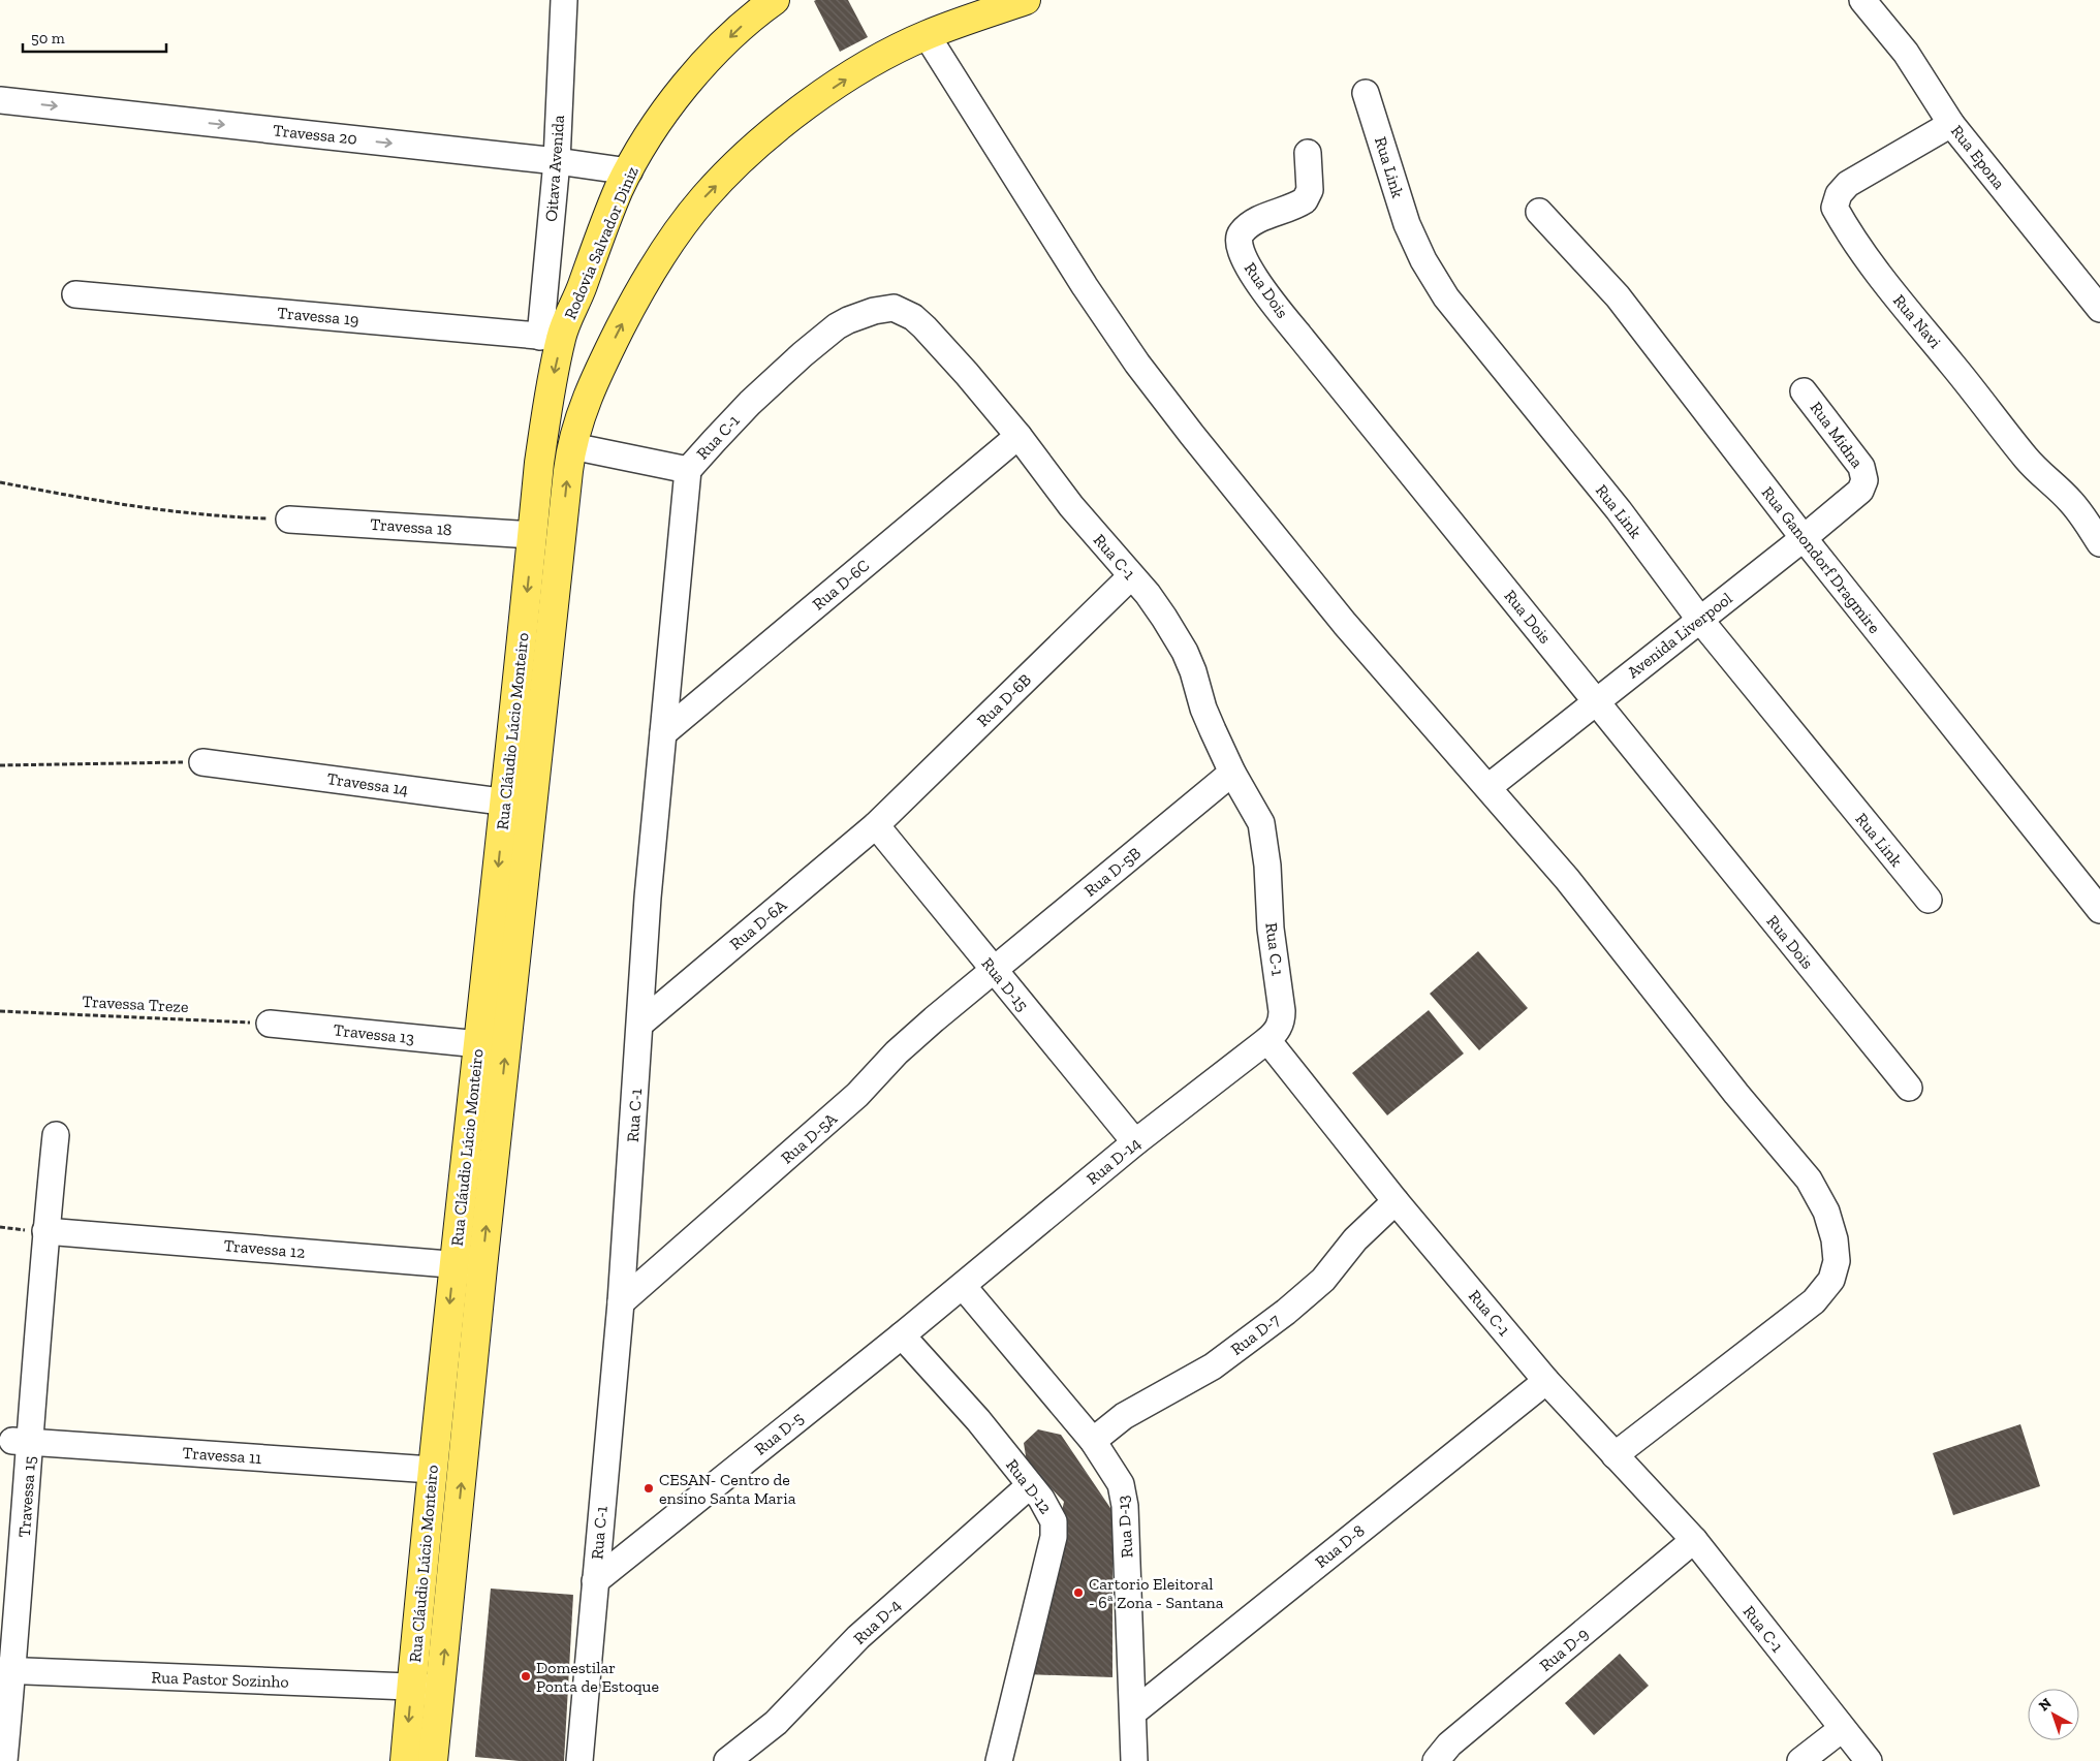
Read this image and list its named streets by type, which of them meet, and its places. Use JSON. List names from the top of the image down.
{
  "streets": {
    "main road": ["Rodovia Salvador Diniz", "Rua C-1", "Rua Cláudio Lúcio Monteiro"],
    "street": [
      "Travessa 20",
      "Rua Epona",
      "Rua Link",
      "Oitava Avenida",
      "Rua Dois",
      "Travessa 19",
      "Rua Navi",
      "Rua Midna",
      "Travessa 18",
      "Rua Ganondorf Dragmire",
      "Rua D-6C",
      "Avenida Liverpool",
      "Rua D-6B",
      "Travessa 14",
      "Rua D-5B",
      "Rua D-6A",
      "Rua D-15",
      "Travessa 13",
      "Rua D-5A",
      "Rua D-14",
      "Travessa 12",
      "Rua D-7",
      "Rua D-5",
      "Travessa 11",
      "Rua D-12",
      "Travessa 15",
      "Rua D-13",
      "Rua D-8",
      "Rua D-4",
      "Rua D-9",
      "Rua Pastor Sozinho"
    ],
    "path": ["Travessa Treze"]
  },
  "crossings": [
    ["Travessa 20", "Oitava Avenida"],
    ["Travessa 20", "Rodovia Salvador Diniz"],
    ["Rua Epona", "Rua Navi"],
    ["Rua Link", "Avenida Liverpool"],
    ["Oitava Avenida", "Rodovia Salvador Diniz"],
    ["Oitava Avenida", "Travessa 19"],
    ["Rodovia Salvador Diniz", "Travessa 19"],
    ["Rodovia Salvador Diniz", "Rua C-1"],
    ["Rodovia Salvador Diniz", "Travessa 18"],
    ["Rodovia Salvador Diniz", "Rua Cláudio Lúcio Monteiro"],
    ["Rua Dois", "Avenida Liverpool"],
    ["Rua Midna", "Avenida Liverpool"],
    ["Rua C-1", "Rua D-6C"],
    ["Rua C-1", "Rua D-6B"],
    ["Rua C-1", "Rua Cláudio Lúcio Monteiro"],
    ["Rua C-1", "Rua D-5B"],
    ["Rua C-1", "Rua D-6A"],
    ["Rua C-1", "Rua D-5A"],
    ["Rua C-1", "Rua D-14"],
    ["Rua C-1", "Rua D-7"],
    ["Rua C-1", "Rua D-5"],
    ["Rua C-1", "Rua D-8"],
    ["Rua C-1", "Rua D-9"],
    ["Travessa 18", "Rua Cláudio Lúcio Monteiro"],
    ["Rua Ganondorf Dragmire", "Avenida Liverpool"],
    ["Rua D-6B", "Rua D-6A"],
    ["Rua D-6B", "Rua D-15"],
    ["Rua Cláudio Lúcio Monteiro", "Travessa 14"],
    ["Rua Cláudio Lúcio Monteiro", "Travessa 13"],
    ["Rua Cláudio Lúcio Monteiro", "Travessa 12"],
    ["Rua Cláudio Lúcio Monteiro", "Travessa 11"],
    ["Rua Cláudio Lúcio Monteiro", "Rua Pastor Sozinho"],
    ["Rua D-5B", "Rua D-15"],
    ["Rua D-5B", "Rua D-5A"],
    ["Rua D-6A", "Rua D-15"],
    ["Rua D-15", "Rua D-5A"],
    ["Rua D-15", "Rua D-14"],
    ["Travessa Treze", "Travessa 13"],
    ["Rua D-14", "Rua D-5"],
    ["Rua D-14", "Rua D-13"],
    ["Travessa 12", "Travessa 15"],
    ["Rua D-7", "Rua D-13"],
    ["Rua D-5", "Rua D-12"],
    ["Rua D-5", "Rua D-13"],
    ["Travessa 11", "Travessa 15"],
    ["Rua D-12", "Rua D-4"],
    ["Travessa 15", "Rua Pastor Sozinho"],
    ["Rua D-13", "Rua D-8"]
  ],
  "one_way": ["Travessa 20"],
  "places": ["CESAN- Centro de ensino Santa Maria", "Cartorio Eleitoral - 6ª Zona - Santana", "Domestilar Ponta de Estoque"],
  "scale_bar": "50 m",
  "north": "top left"
}
